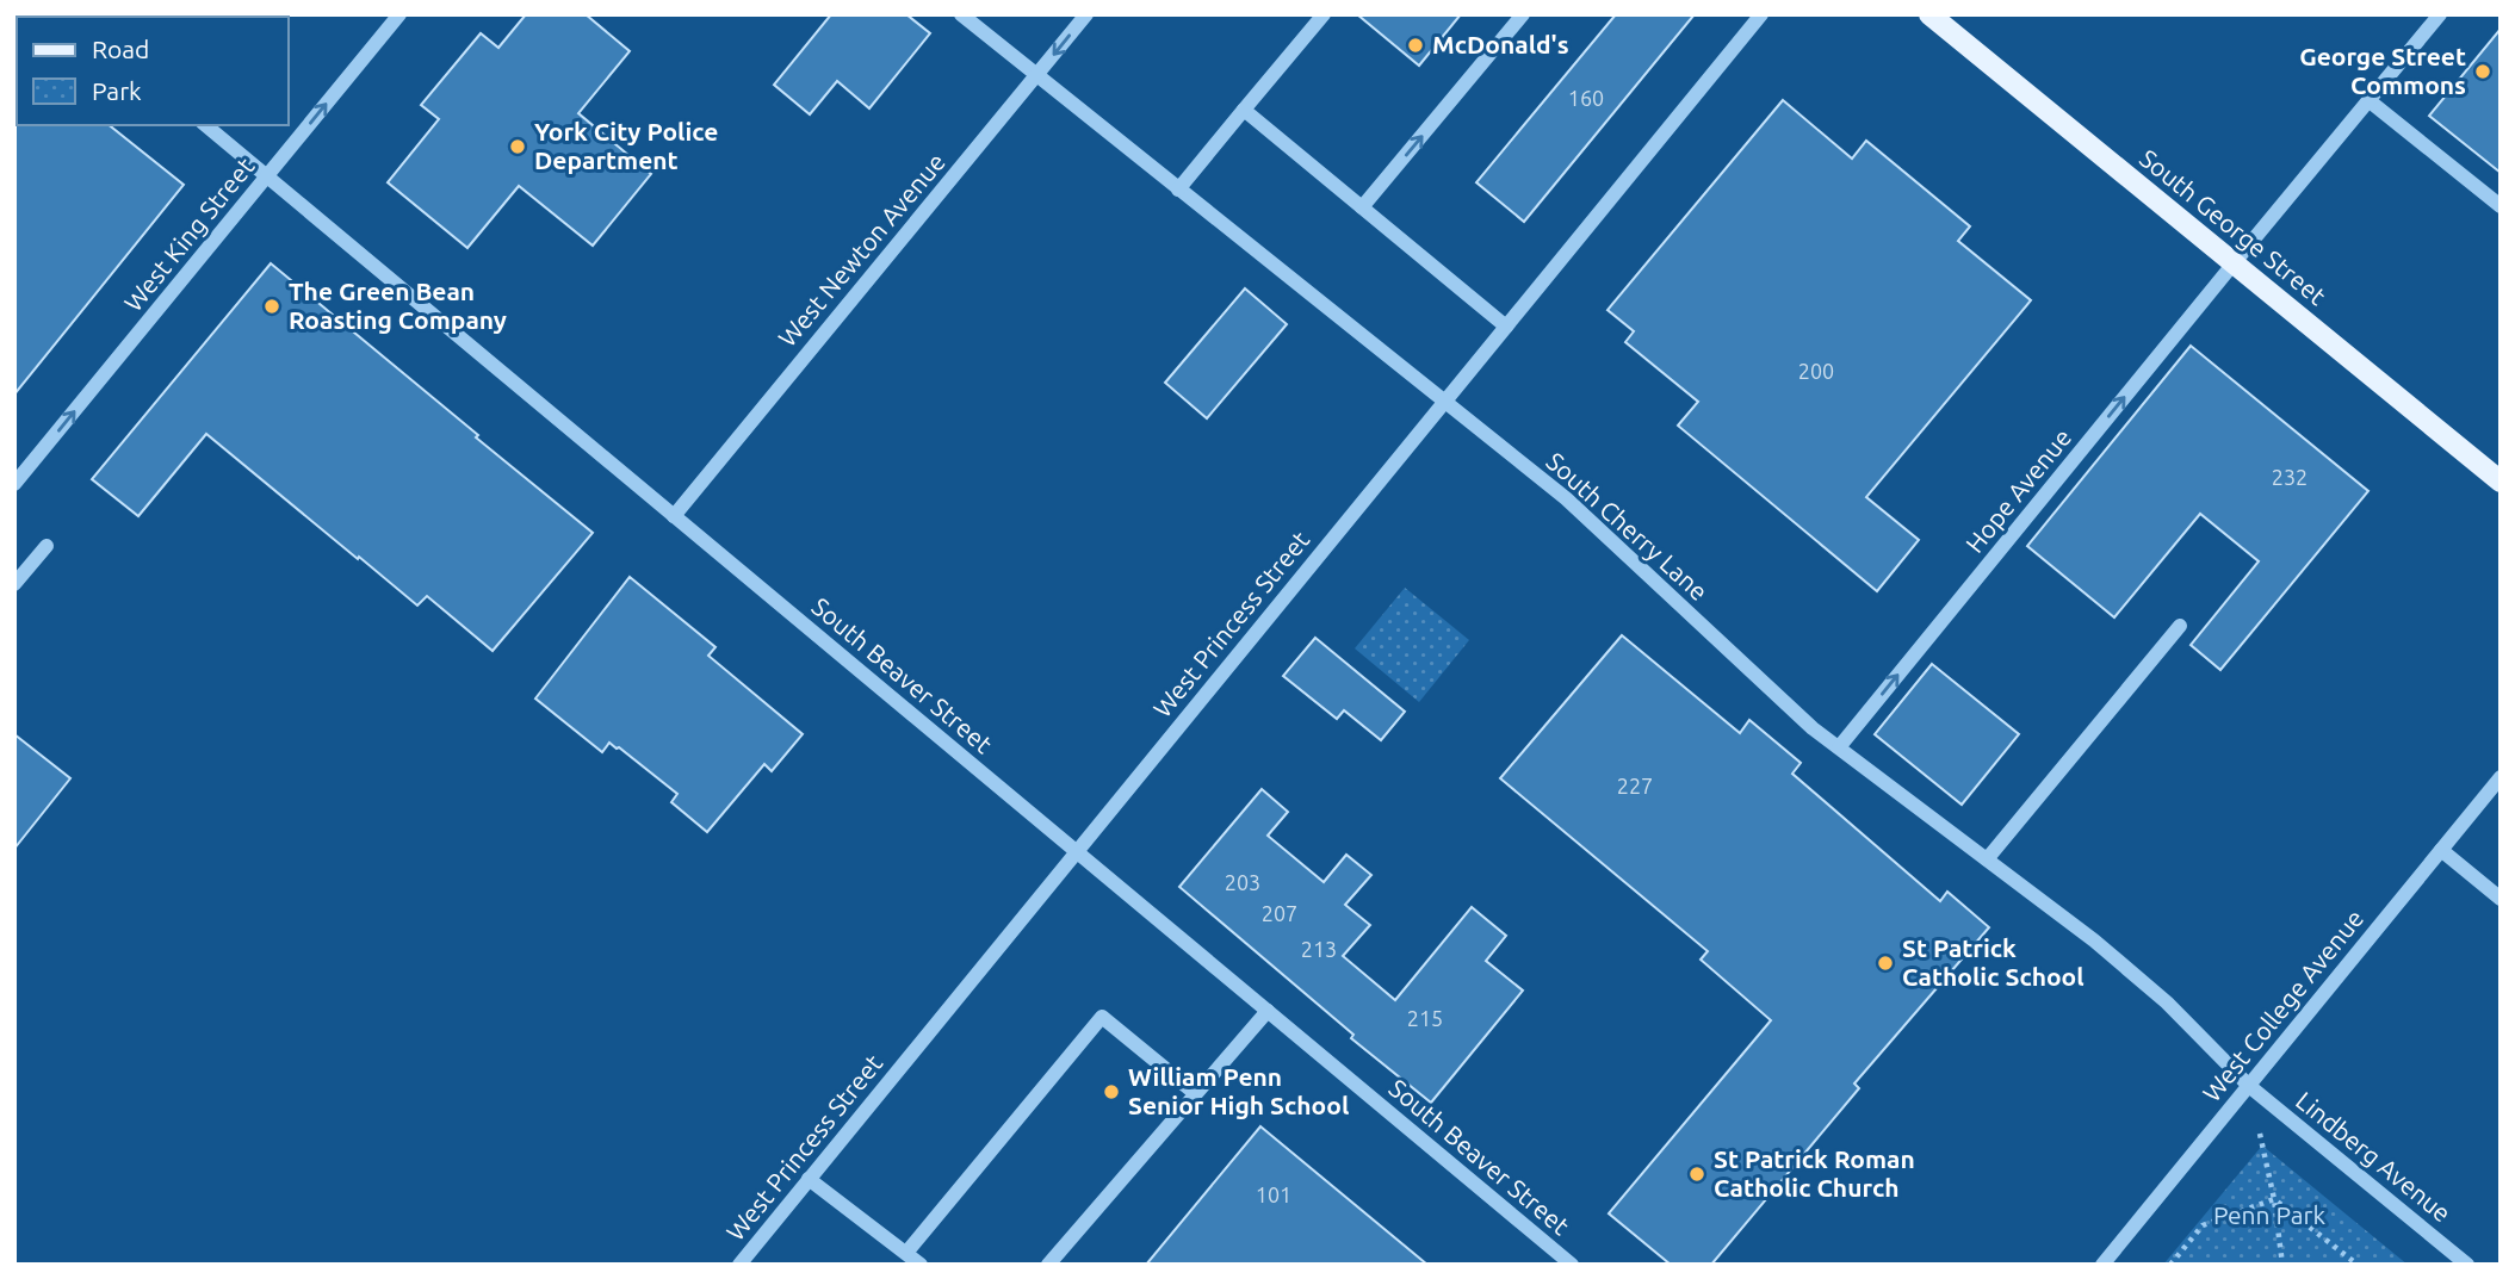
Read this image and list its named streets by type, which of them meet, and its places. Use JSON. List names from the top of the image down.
{
  "streets": {
    "main road": ["South George Street"],
    "street": [
      "West King Street",
      "West Newton Avenue",
      "Hope Avenue",
      "South Cherry Lane",
      "West Princess Street",
      "South Beaver Street",
      "West College Avenue",
      "Lindberg Avenue"
    ]
  },
  "crossings": [
    ["South George Street", "Hope Avenue"],
    ["West King Street", "South Beaver Street"],
    ["West Newton Avenue", "South Cherry Lane"],
    ["West Newton Avenue", "South Beaver Street"],
    ["Hope Avenue", "South Cherry Lane"],
    ["South Cherry Lane", "West Princess Street"],
    ["South Cherry Lane", "West College Avenue"],
    ["South Cherry Lane", "Lindberg Avenue"],
    ["West Princess Street", "South Beaver Street"],
    ["West College Avenue", "Lindberg Avenue"]
  ],
  "one_way": ["West King Street", "Hope Avenue"],
  "parks": ["Penn Park"],
  "places": [
    "McDonald's",
    "George Street Commons",
    "York City Police Department",
    "The Green Bean Roasting Company",
    "St Patrick Catholic School",
    "William Penn Senior High School",
    "St Patrick Roman Catholic Church"
  ],
  "house_numbers": [
    "160",
    "200",
    "232",
    "227",
    "203",
    "207",
    "213",
    "215",
    "101"
  ],
  "legend": ["Road", "Park"]
}
